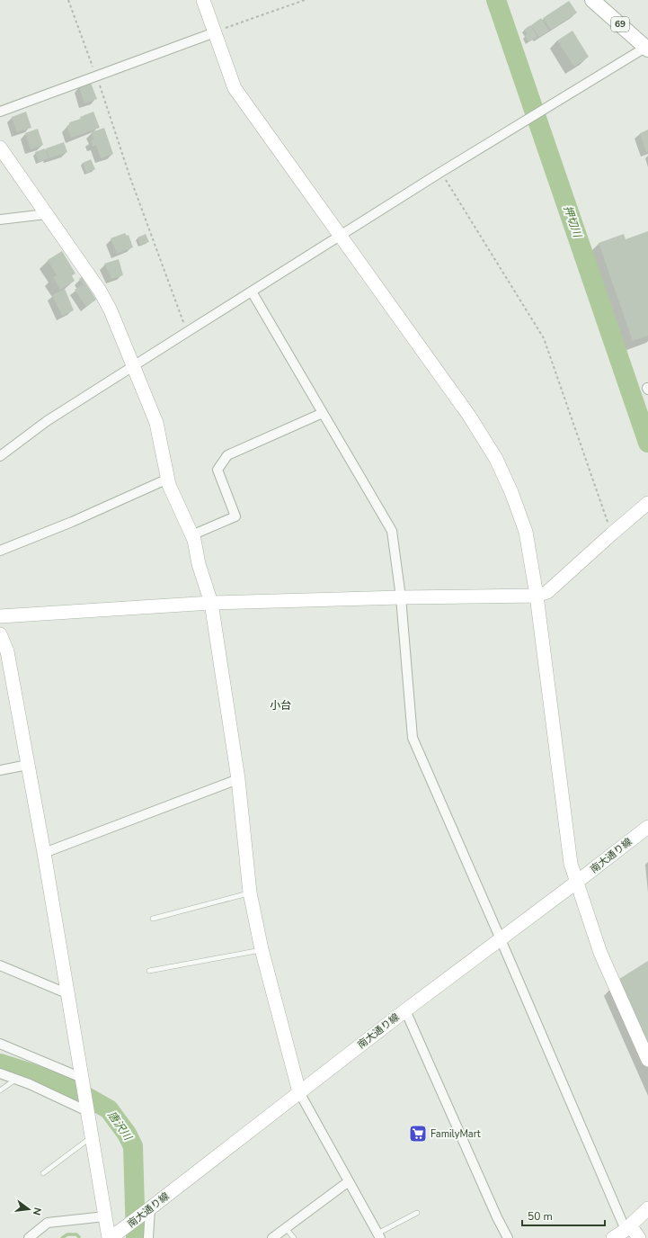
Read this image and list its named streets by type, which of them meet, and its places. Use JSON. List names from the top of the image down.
{
  "streets": {
    "main road": ["69"],
    "street": ["南大通り線"]
  },
  "districts": ["小台"],
  "water": ["押切川", "唐沢川"],
  "places": {
    "supermarket": ["FamilyMart"]
  },
  "scale_bar": "50 m",
  "north": "right"
}
